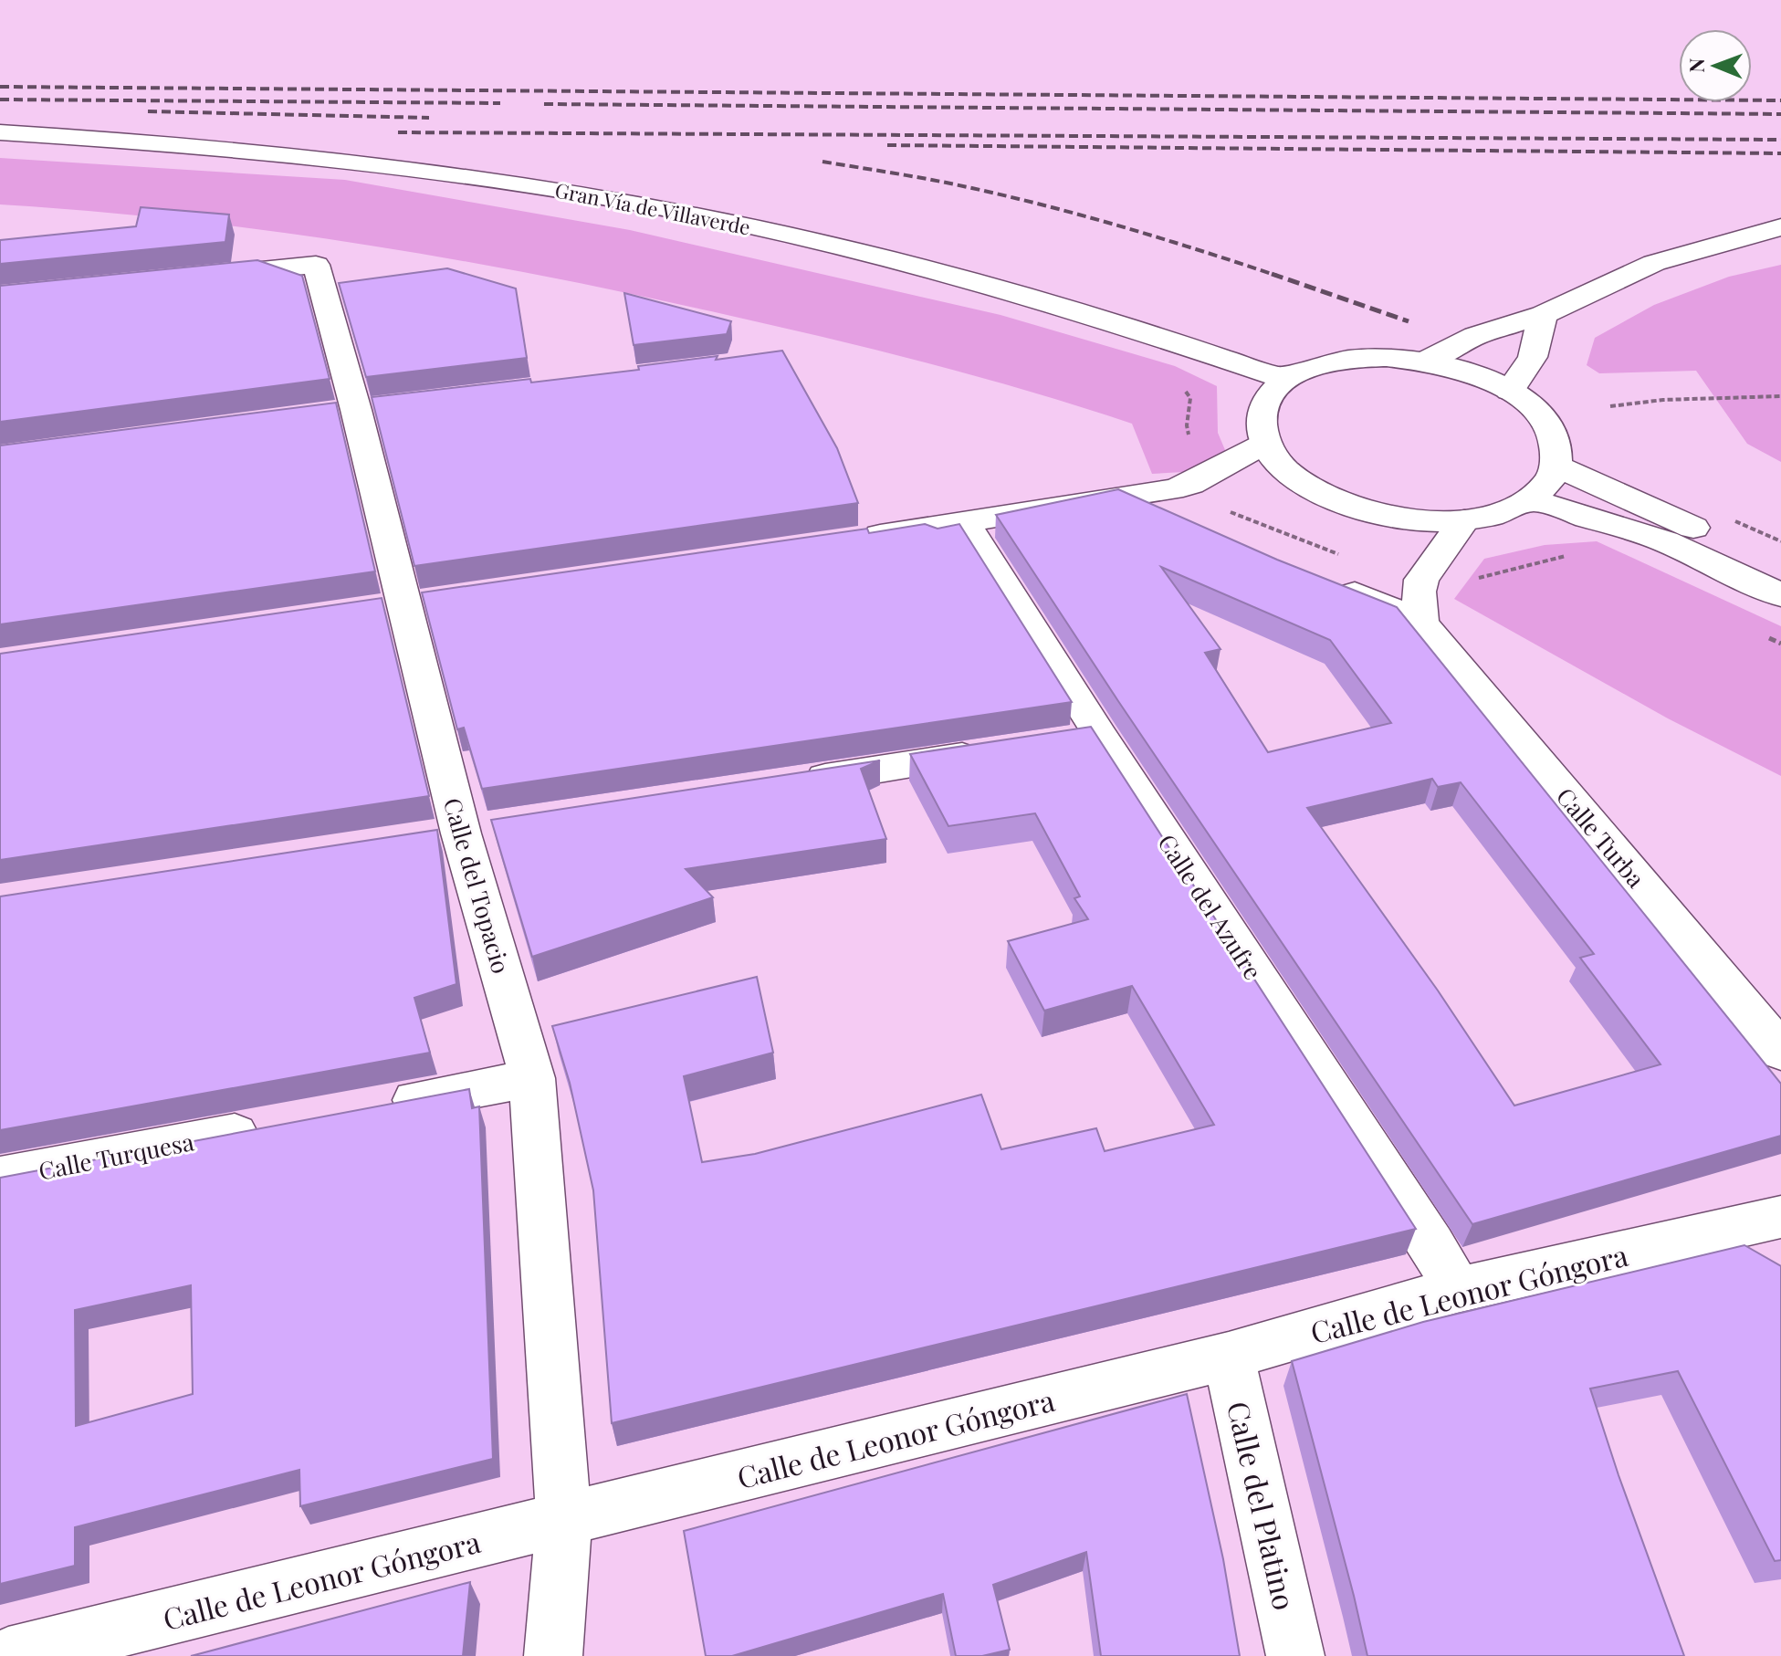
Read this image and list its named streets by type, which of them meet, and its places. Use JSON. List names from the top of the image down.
{
  "streets": {
    "street": [
      "Gran Vía de Villaverde",
      "Calle Turba",
      "Calle del Topacio",
      "Calle del Azufre",
      "Calle Turquesa",
      "Calle de Leonor Góngora",
      "Calle del Platino"
    ]
  },
  "crossings": [
    ["Calle del Topacio", "Calle de Leonor Góngora"],
    ["Calle del Azufre", "Calle de Leonor Góngora"],
    ["Calle de Leonor Góngora", "Calle del Platino"]
  ],
  "north": "left"
}
